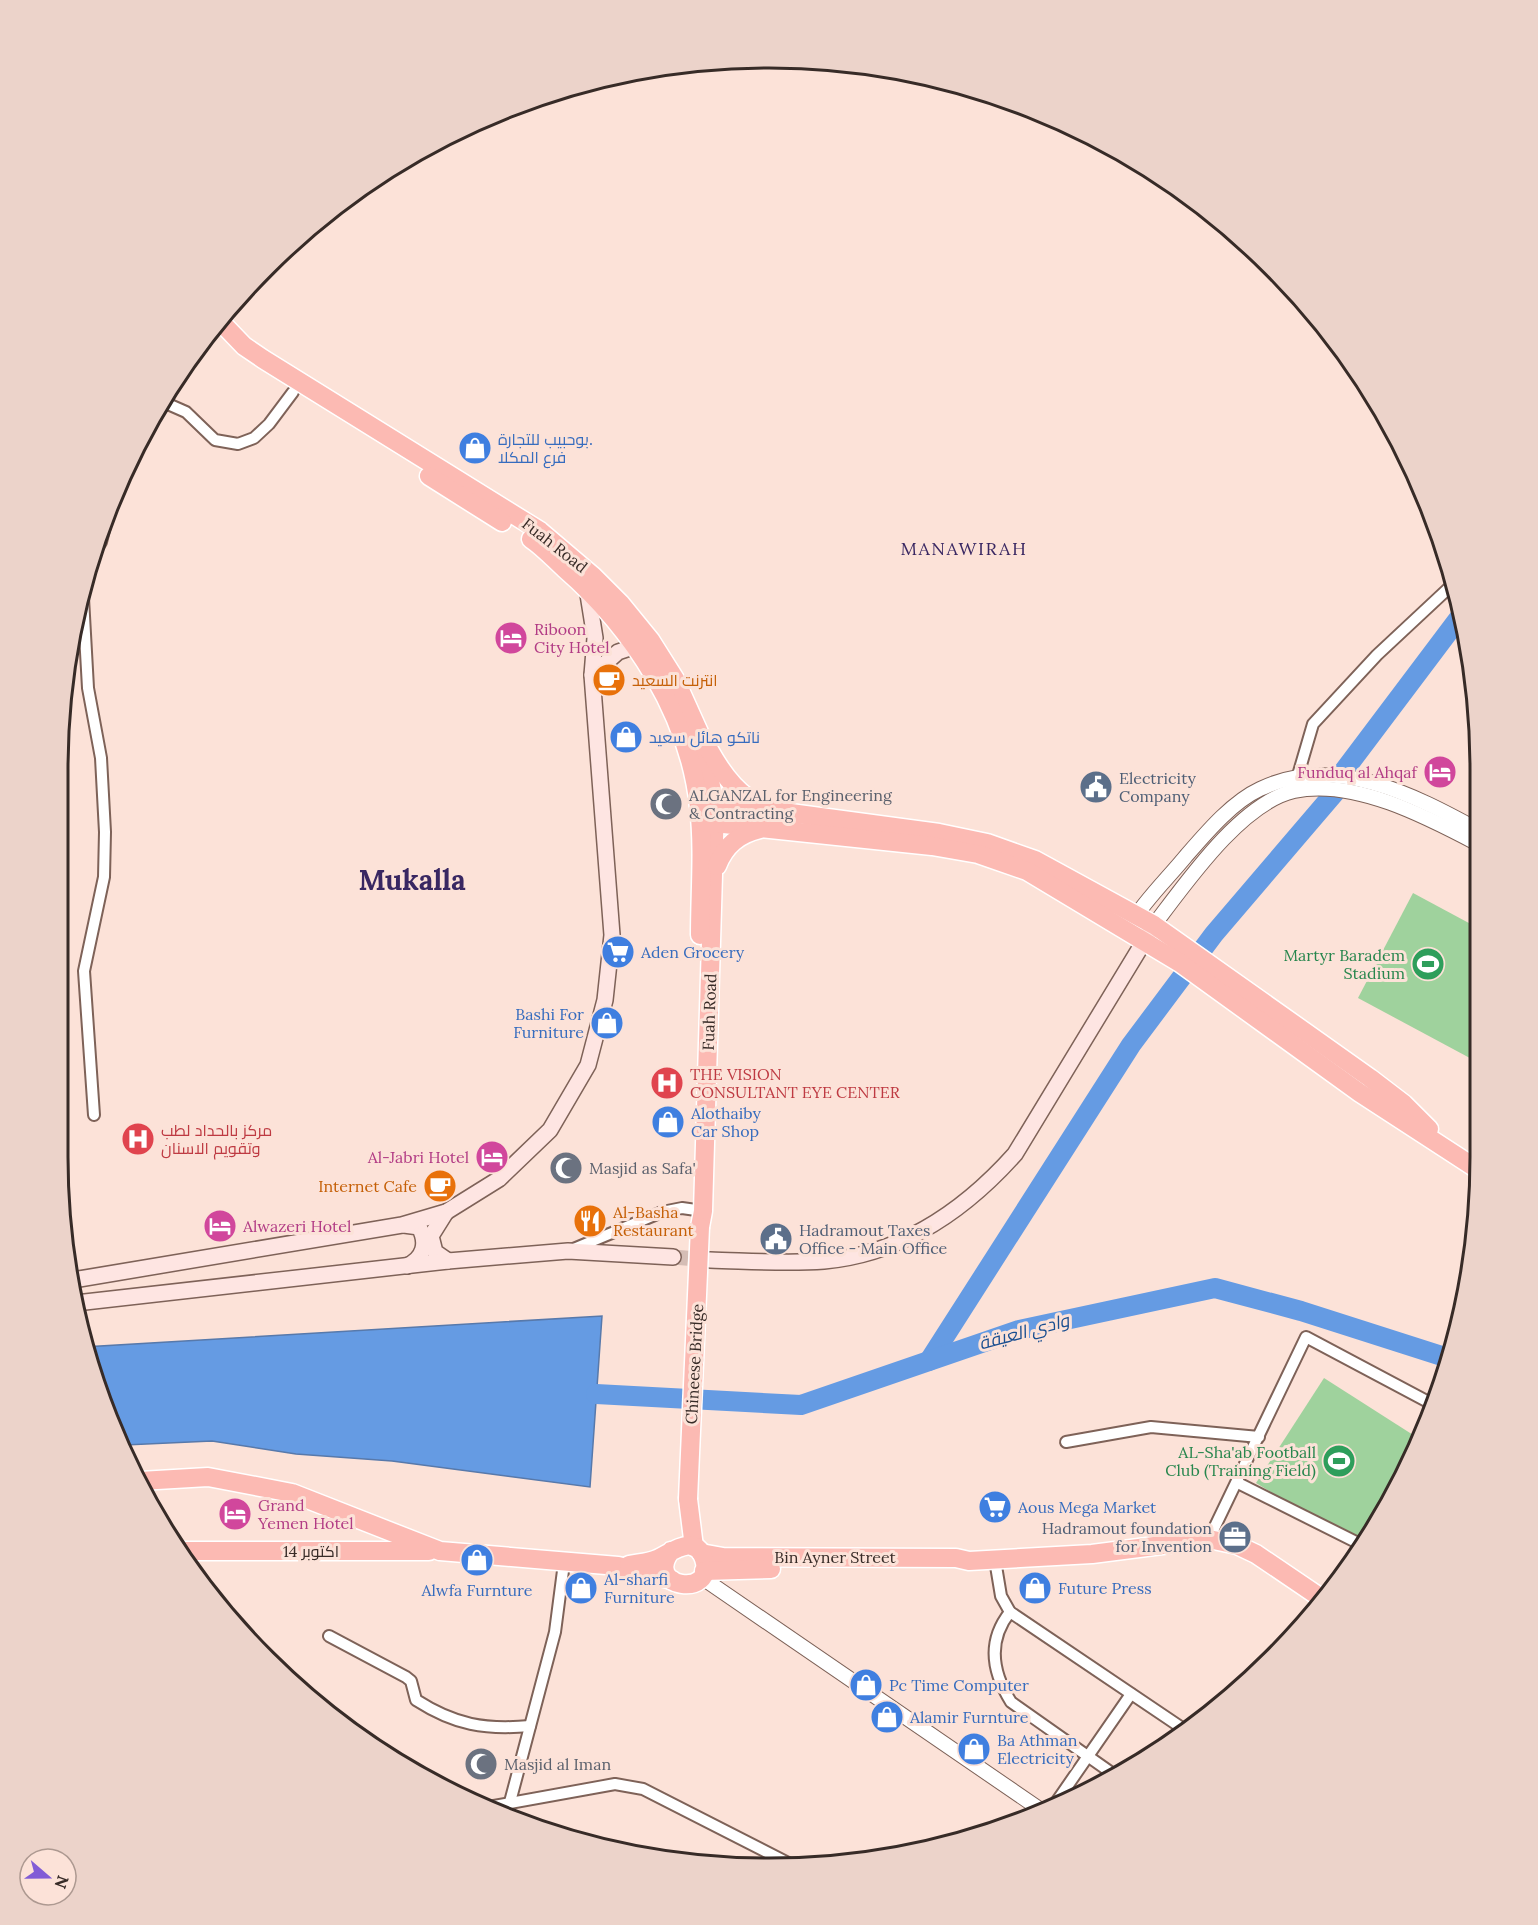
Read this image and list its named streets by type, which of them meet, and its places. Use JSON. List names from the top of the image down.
{
  "streets": {
    "highway": [
      "Fuah Road",
      "Chineese Bridge",
      "14 اكتوبر",
      "Bin Ayner Street"
    ]
  },
  "crossings": [
    ["Fuah Road", "Chineese Bridge"],
    ["Chineese Bridge", "Bin Ayner Street"]
  ],
  "districts": ["MANAWIRAH", "Mukalla"],
  "water": ["وادي العيقة"],
  "places": {
    "shop": [
      "بوحبيب للتجارة. فرع المكلا",
      "ناتكو هائل سعيد",
      "Bashi For Furniture",
      "Alothaiby Car Shop",
      "Alwfa Furnture",
      "Al-sharfi Furniture",
      "Future Press",
      "Pc Time Computer",
      "Alamir Furnture",
      "Ba Athman Electricity"
    ],
    "hotel": [
      "Riboon City Hotel",
      "Funduq al Ahqaf",
      "Al-Jabri Hotel",
      "Alwazeri Hotel",
      "Grand Yemen Hotel"
    ],
    "cafe": ["انترنت السعيد", "Internet Cafe"],
    "public building": ["Electricity Company", "Hadramout Taxes Office - Main Office"],
    "mosque": ["ALGANZAL for Engineering & Contracting", "Masjid as Safa'", "Masjid al Iman"],
    "supermarket": ["Aden Grocery", "Aous Mega Market"],
    "sports": ["Martyr Baradem Stadium", "AL-Sha'ab Football Club (Training Field)"],
    "hospital": ["THE VISION CONSULTANT EYE CENTER", "مركز بالحداد لطب وتقويم الاسنان"],
    "restaurant": ["Al-Basha Restaurant"],
    "office": ["Hadramout foundation for Invention"]
  },
  "north": "right"
}
